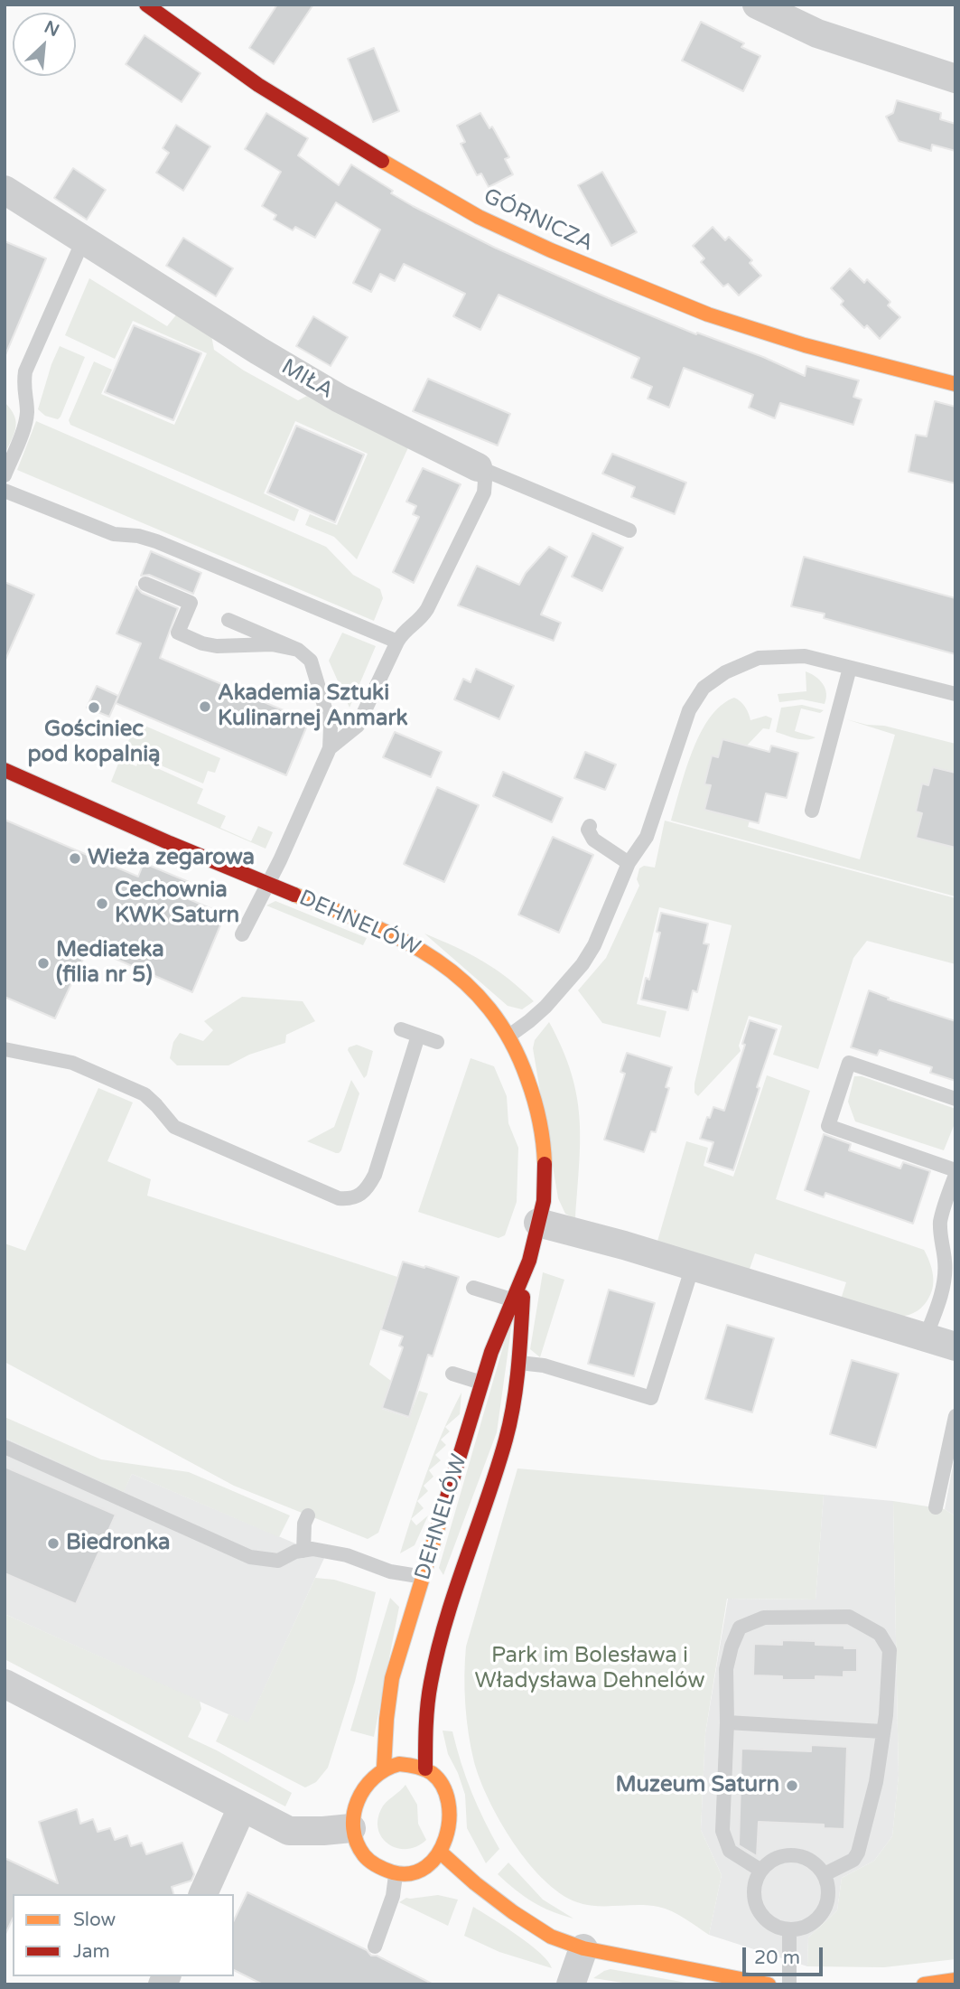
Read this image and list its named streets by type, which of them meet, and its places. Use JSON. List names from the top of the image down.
{
  "streets": {
    "street": ["GÓRNICZA", "MIŁA", "DEHNELÓW"]
  },
  "parks": ["Park im Bolesława i Władysława Dehnelów"],
  "places": [
    "Akademia Sztuki Kulinarnej Anmark",
    "Gościniec pod kopalnią",
    "Wieża zegarowa",
    "Cechownia KWK Saturn",
    "Mediateka (filia nr 5)",
    "Biedronka",
    "Muzeum Saturn"
  ],
  "legend": ["Slow", "Jam"],
  "scale_bar": "20 m",
  "north": "top right"
}
